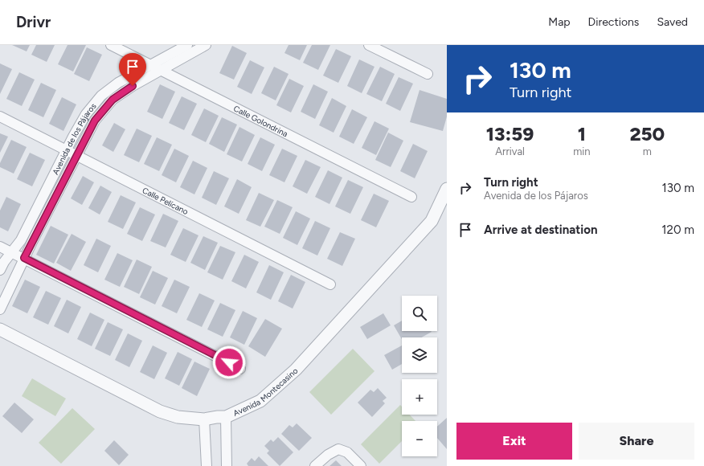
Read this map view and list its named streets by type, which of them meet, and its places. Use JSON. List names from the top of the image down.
{
  "streets": {
    "street": [
      "Calle Golondrina",
      "Avenida de los Pájaros",
      "Calle Pelícano",
      "Avenida Montecasino"
    ]
  },
  "crossings": [
    ["Calle Golondrina", "Avenida de los Pájaros"],
    ["Avenida de los Pájaros", "Calle Pelícano"]
  ],
  "page": {
    "header": "Drivr",
    "nav": ["Map", "Directions", "Saved"],
    "turn": ["130 m", "Turn right"],
    "eta": [
      "13:59",
      "Arrival",
      "1",
      "min",
      "250",
      "m"
    ],
    "list": [
      {
        "name": "Turn right",
        "note": "Avenida de los Pájaros",
        "value": "130 m"
      },
      {
        "name": "Arrive at destination",
        "value": "120 m"
      }
    ],
    "map_buttons": ["+", "−"],
    "buttons": ["Exit", "Share"]
  }
}
